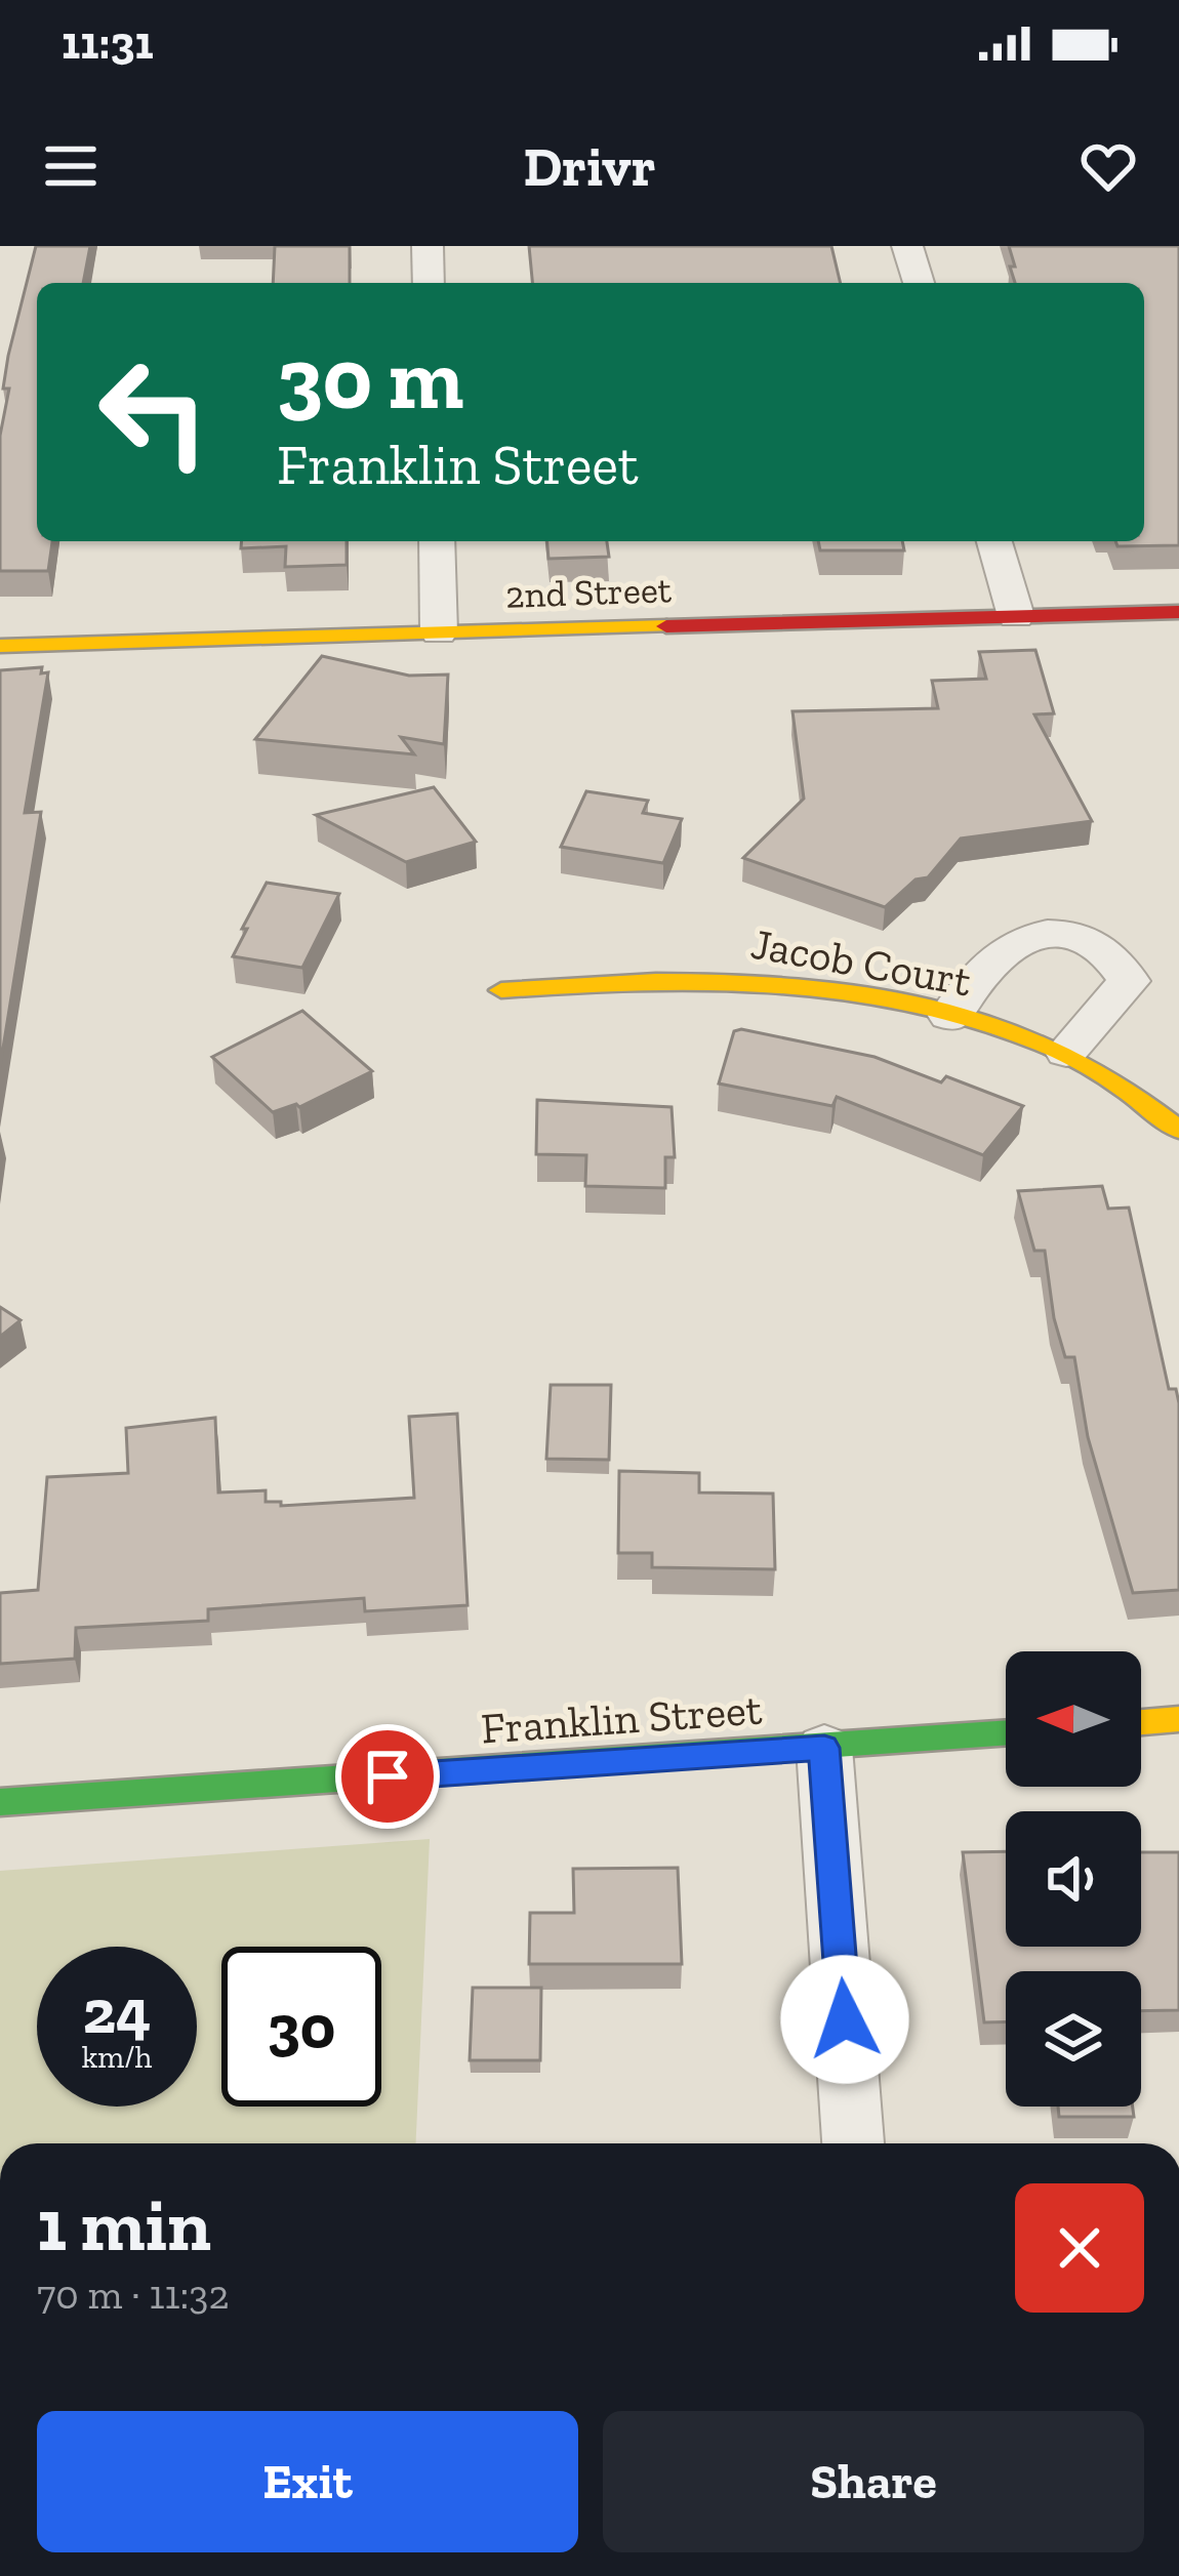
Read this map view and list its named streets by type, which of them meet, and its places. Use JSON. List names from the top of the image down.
{
  "streets": {
    "street": ["2nd Street", "Jacob Court", "Franklin Street"]
  },
  "north": "left",
  "page": {
    "status": "11:31",
    "header": "Drivr",
    "turn": ["30 m", "Franklin Street"],
    "speed": "24 km/h",
    "limit": "30",
    "heading": ["1 min", "70 m · 11:32"],
    "buttons": ["Exit", "Share"]
  }
}
